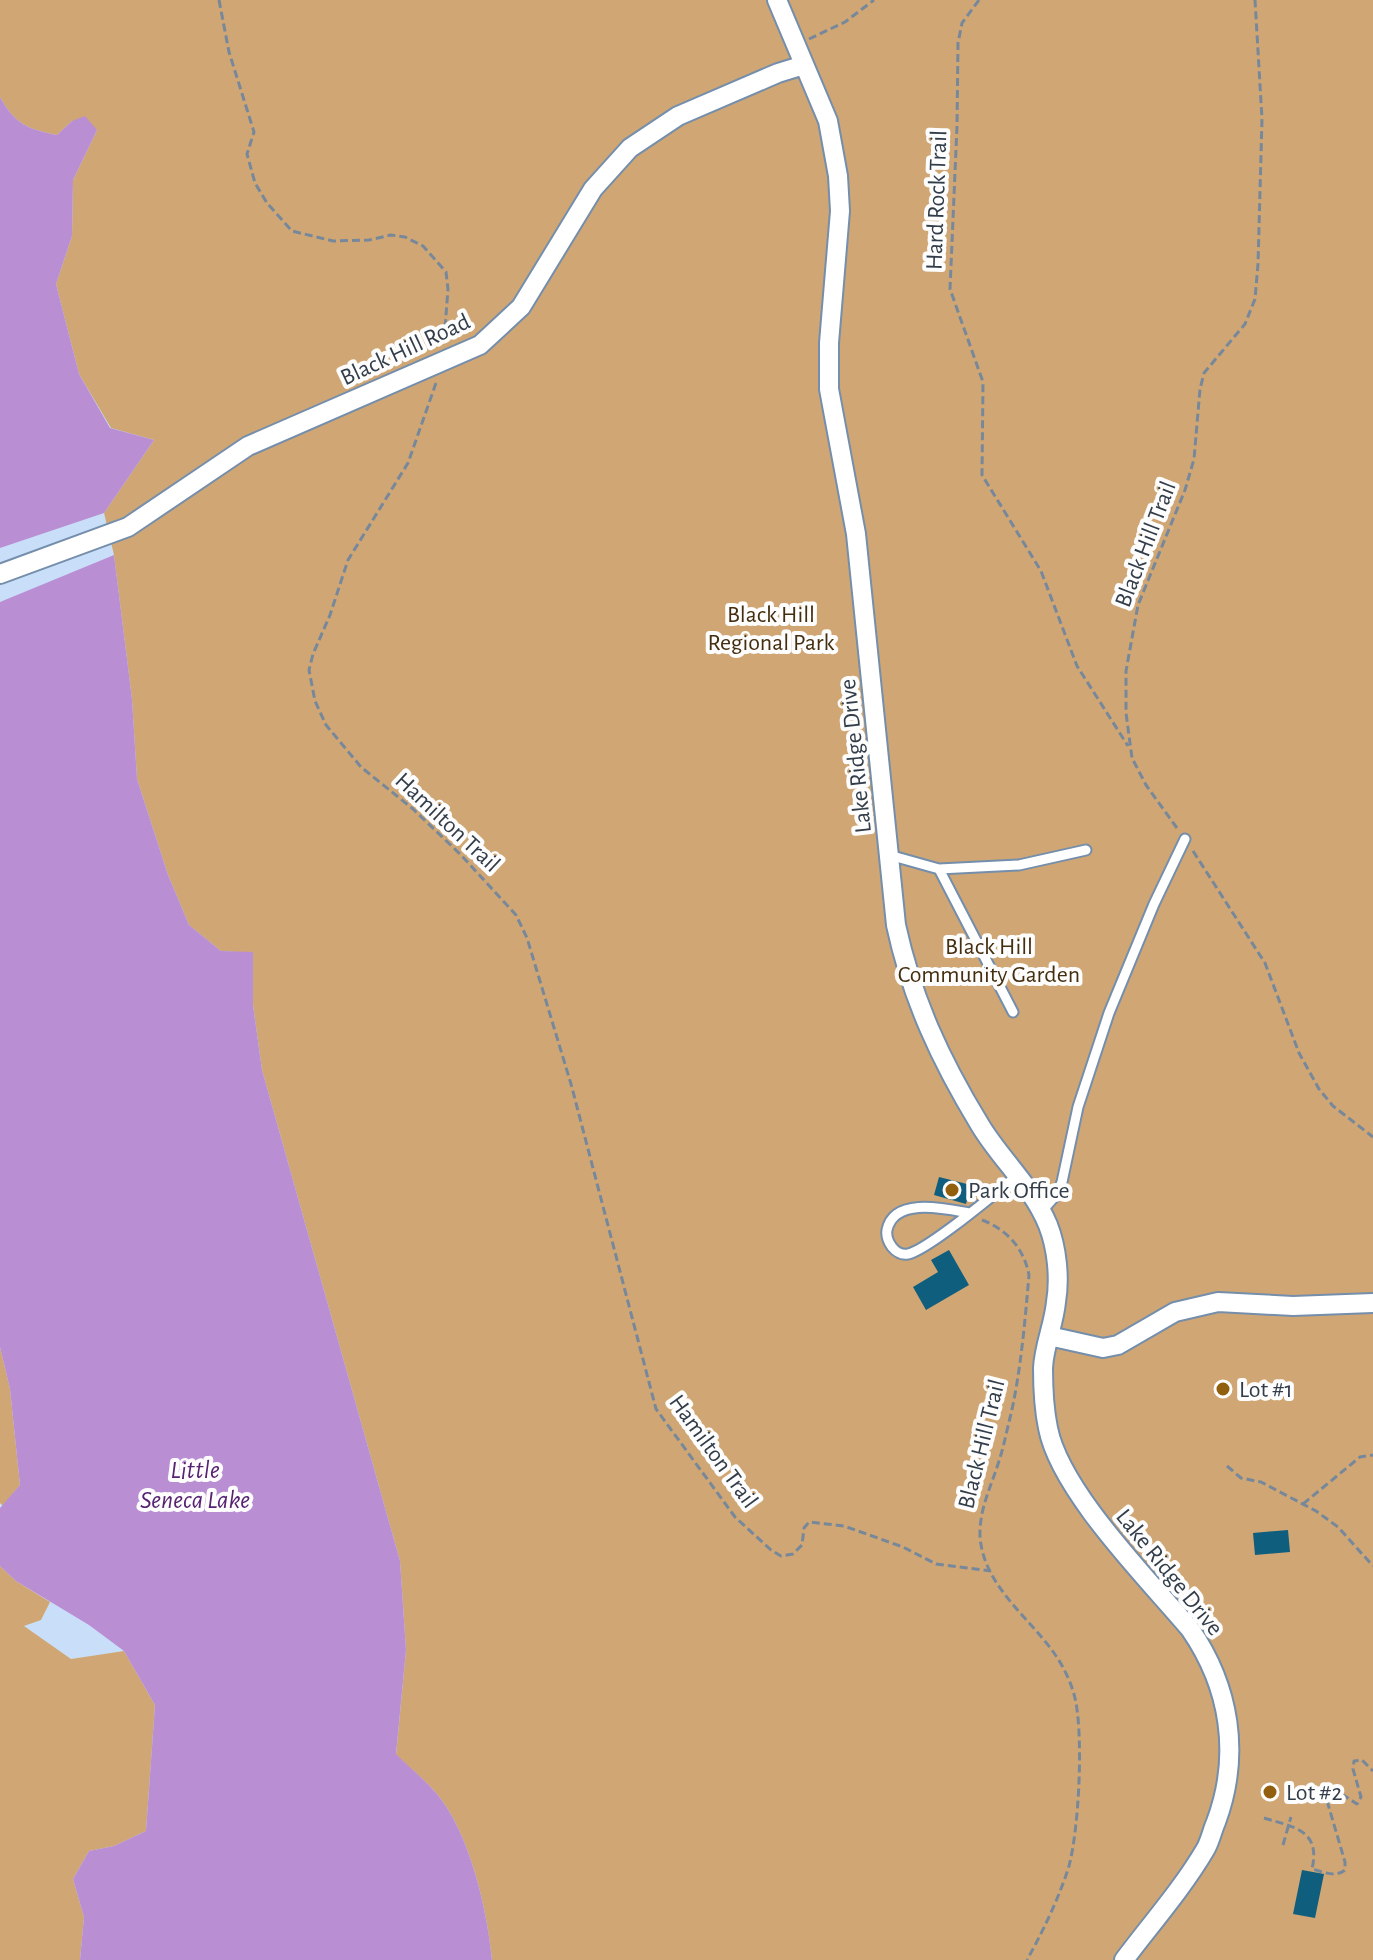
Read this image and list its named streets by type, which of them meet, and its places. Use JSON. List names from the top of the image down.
{
  "streets": {
    "street": ["Black Hill Road", "Lake Ridge Drive"],
    "path": ["Hard Rock Trail", "Black Hill Trail", "Hamilton Trail"]
  },
  "crossings": [
    ["Hard Rock Trail", "Black Hill Trail"],
    ["Black Hill Road", "Lake Ridge Drive"],
    ["Black Hill Road", "Hamilton Trail"],
    ["Black Hill Trail", "Hamilton Trail"]
  ],
  "water": ["Little Seneca Lake"],
  "parks": ["Black Hill Regional Park", "Black Hill Community Garden"],
  "places": ["Park Office", "Lot #1", "Lot #2"]
}
